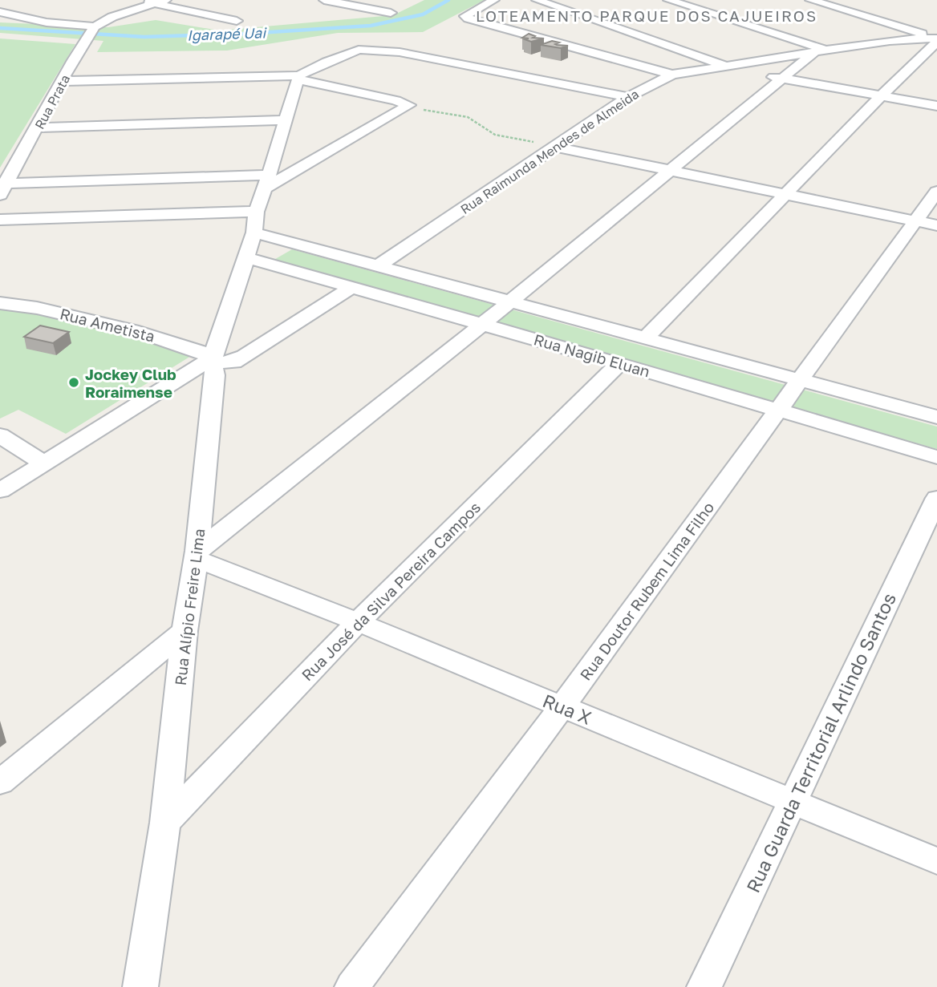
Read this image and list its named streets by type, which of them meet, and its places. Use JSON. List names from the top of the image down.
{
  "streets": {
    "street": [
      "Rua Prata",
      "Rua Raimunda Mendes de Almeida",
      "Rua Ametista",
      "Rua Nagib Eluan",
      "Rua José da Silva Pereira Campos",
      "Rua Doutor Rubem Lima Filho",
      "Rua Alípio Freire Lima",
      "Rua X",
      "Rua Guarda Territorial Arlindo Santos"
    ]
  },
  "crossings": [
    ["Rua Raimunda Mendes de Almeida", "Rua Nagib Eluan"],
    ["Rua Ametista", "Rua Alípio Freire Lima"],
    ["Rua Nagib Eluan", "Rua José da Silva Pereira Campos"],
    ["Rua Nagib Eluan", "Rua Doutor Rubem Lima Filho"],
    ["Rua Nagib Eluan", "Rua Alípio Freire Lima"],
    ["Rua José da Silva Pereira Campos", "Rua Alípio Freire Lima"],
    ["Rua José da Silva Pereira Campos", "Rua X"],
    ["Rua Doutor Rubem Lima Filho", "Rua X"],
    ["Rua Alípio Freire Lima", "Rua X"],
    ["Rua X", "Rua Guarda Territorial Arlindo Santos"]
  ],
  "districts": ["LOTEAMENTO PARQUE DOS CAJUEIROS"],
  "water": ["Igarapé Uai"],
  "places": ["Jockey Club Roraimense"]
}
